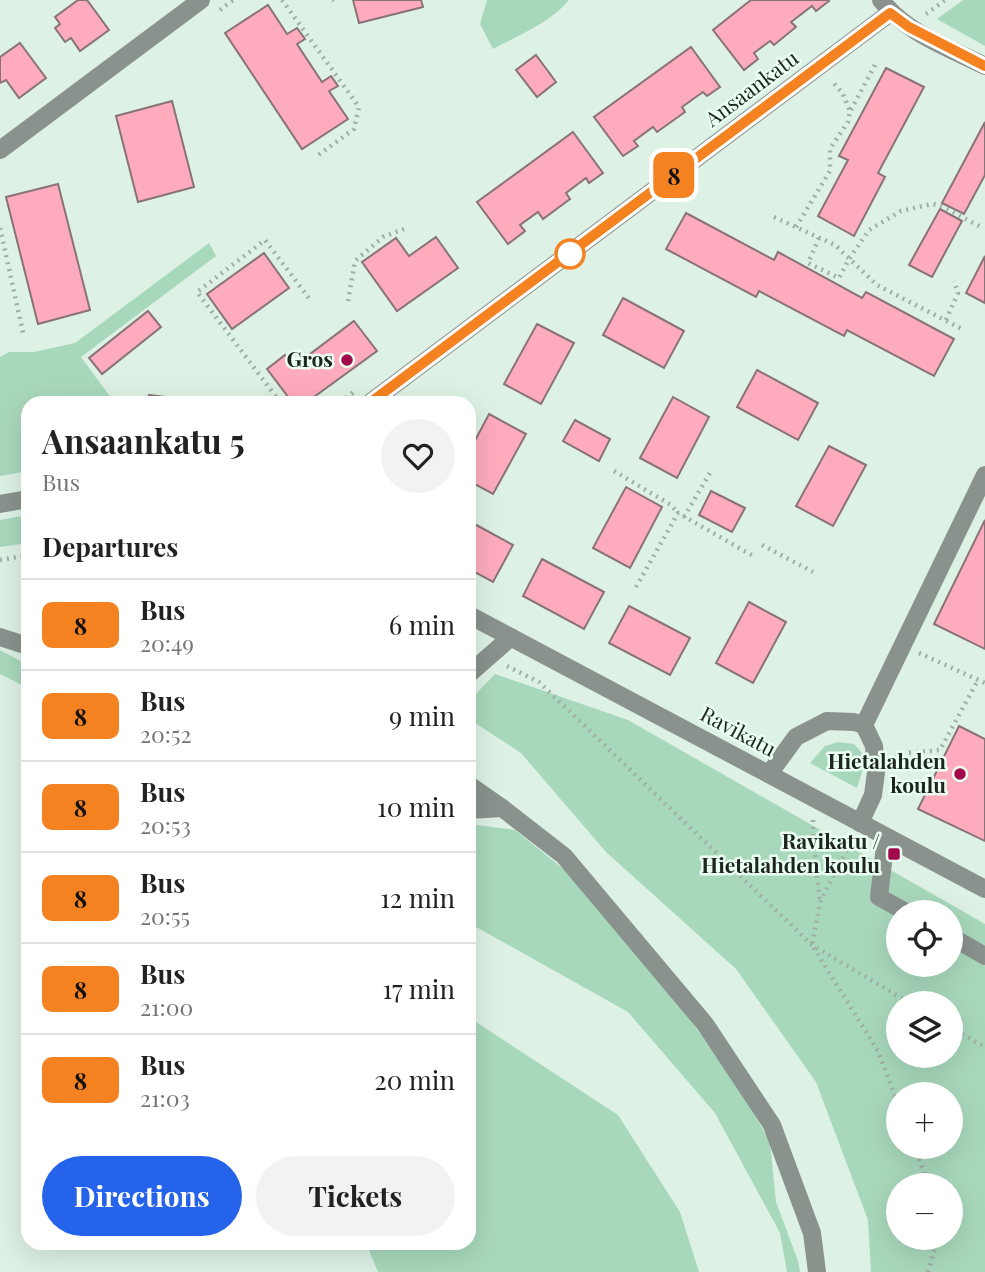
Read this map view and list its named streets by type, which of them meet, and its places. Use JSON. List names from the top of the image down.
{
  "streets": {
    "street": ["Ansaankatu", "Ravikatu"]
  },
  "places": {
    "other": ["Gros", "Hietalahden koulu"],
    "transit": ["Ravikatu / Hietalahden koulu"]
  },
  "lines": ["bus line 8"],
  "page": {
    "on_map": "8",
    "heading": [
      ["Ansaankatu 5", "Bus"],
      "Departures"
    ],
    "list": [
      {
        "mark": "8",
        "name": "Bus",
        "note": "20:49",
        "value": "6 min"
      },
      {
        "mark": "8",
        "name": "Bus",
        "note": "20:52",
        "value": "9 min"
      },
      {
        "mark": "8",
        "name": "Bus",
        "note": "20:53",
        "value": "10 min"
      },
      {
        "mark": "8",
        "name": "Bus",
        "note": "20:55",
        "value": "12 min"
      },
      {
        "mark": "8",
        "name": "Bus",
        "note": "21:00",
        "value": "17 min"
      },
      {
        "mark": "8",
        "name": "Bus",
        "note": "21:03",
        "value": "20 min"
      }
    ],
    "map_buttons": ["+", "−"],
    "buttons": ["Directions", "Tickets"]
  }
}
